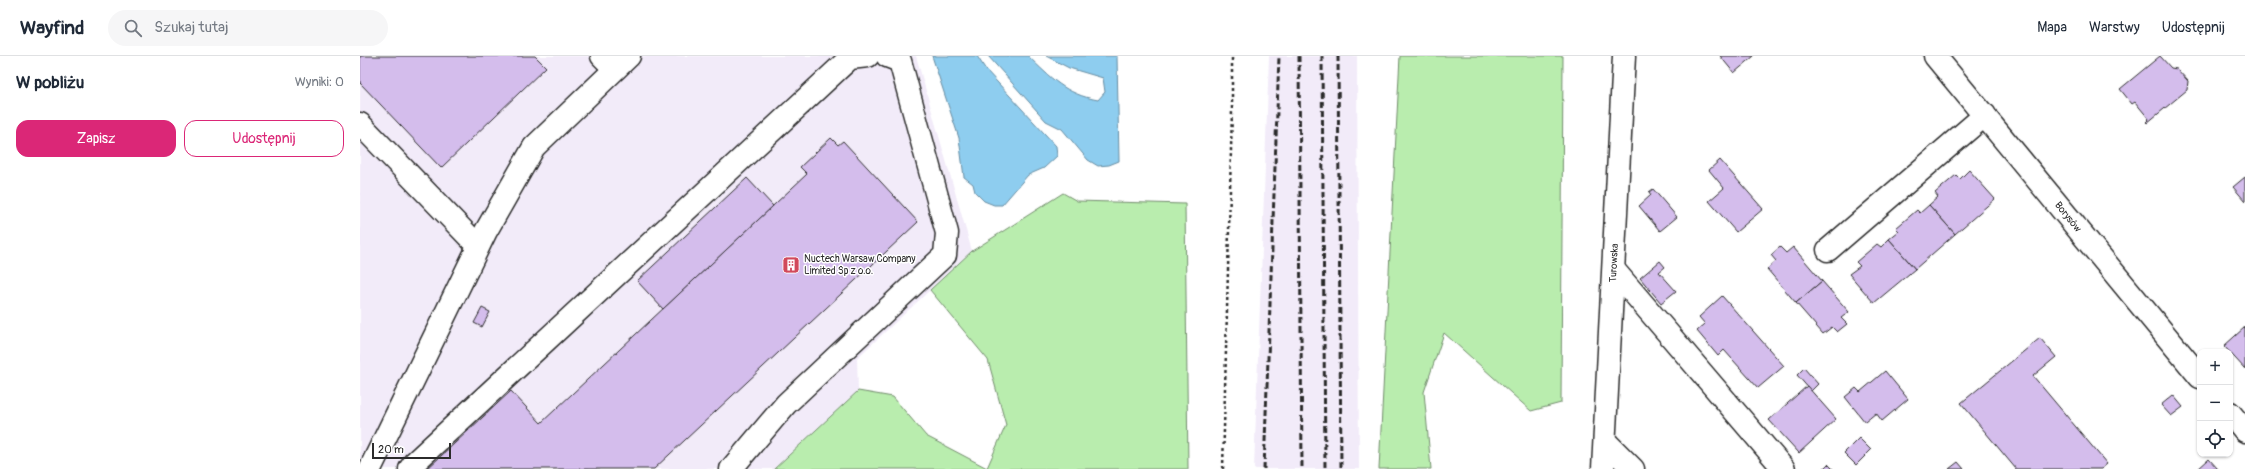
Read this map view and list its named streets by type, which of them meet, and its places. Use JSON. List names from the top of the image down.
{
  "streets": {
    "street": ["Borysów", "Turowska"]
  },
  "places": {
    "building": ["Nuctech Warsaw Company Limited Sp z o.o."]
  },
  "scale_bar": "20 m",
  "page": {
    "header": "Wayfind",
    "search": "Szukaj tutaj",
    "nav": ["Mapa", "Warstwy", "Udostępnij"],
    "heading": ["W pobliżu", "Wyniki: 0"],
    "buttons": ["Zapisz", "Udostępnij"],
    "map_buttons": ["+", "−"],
    "scale": "20 m"
  }
}
